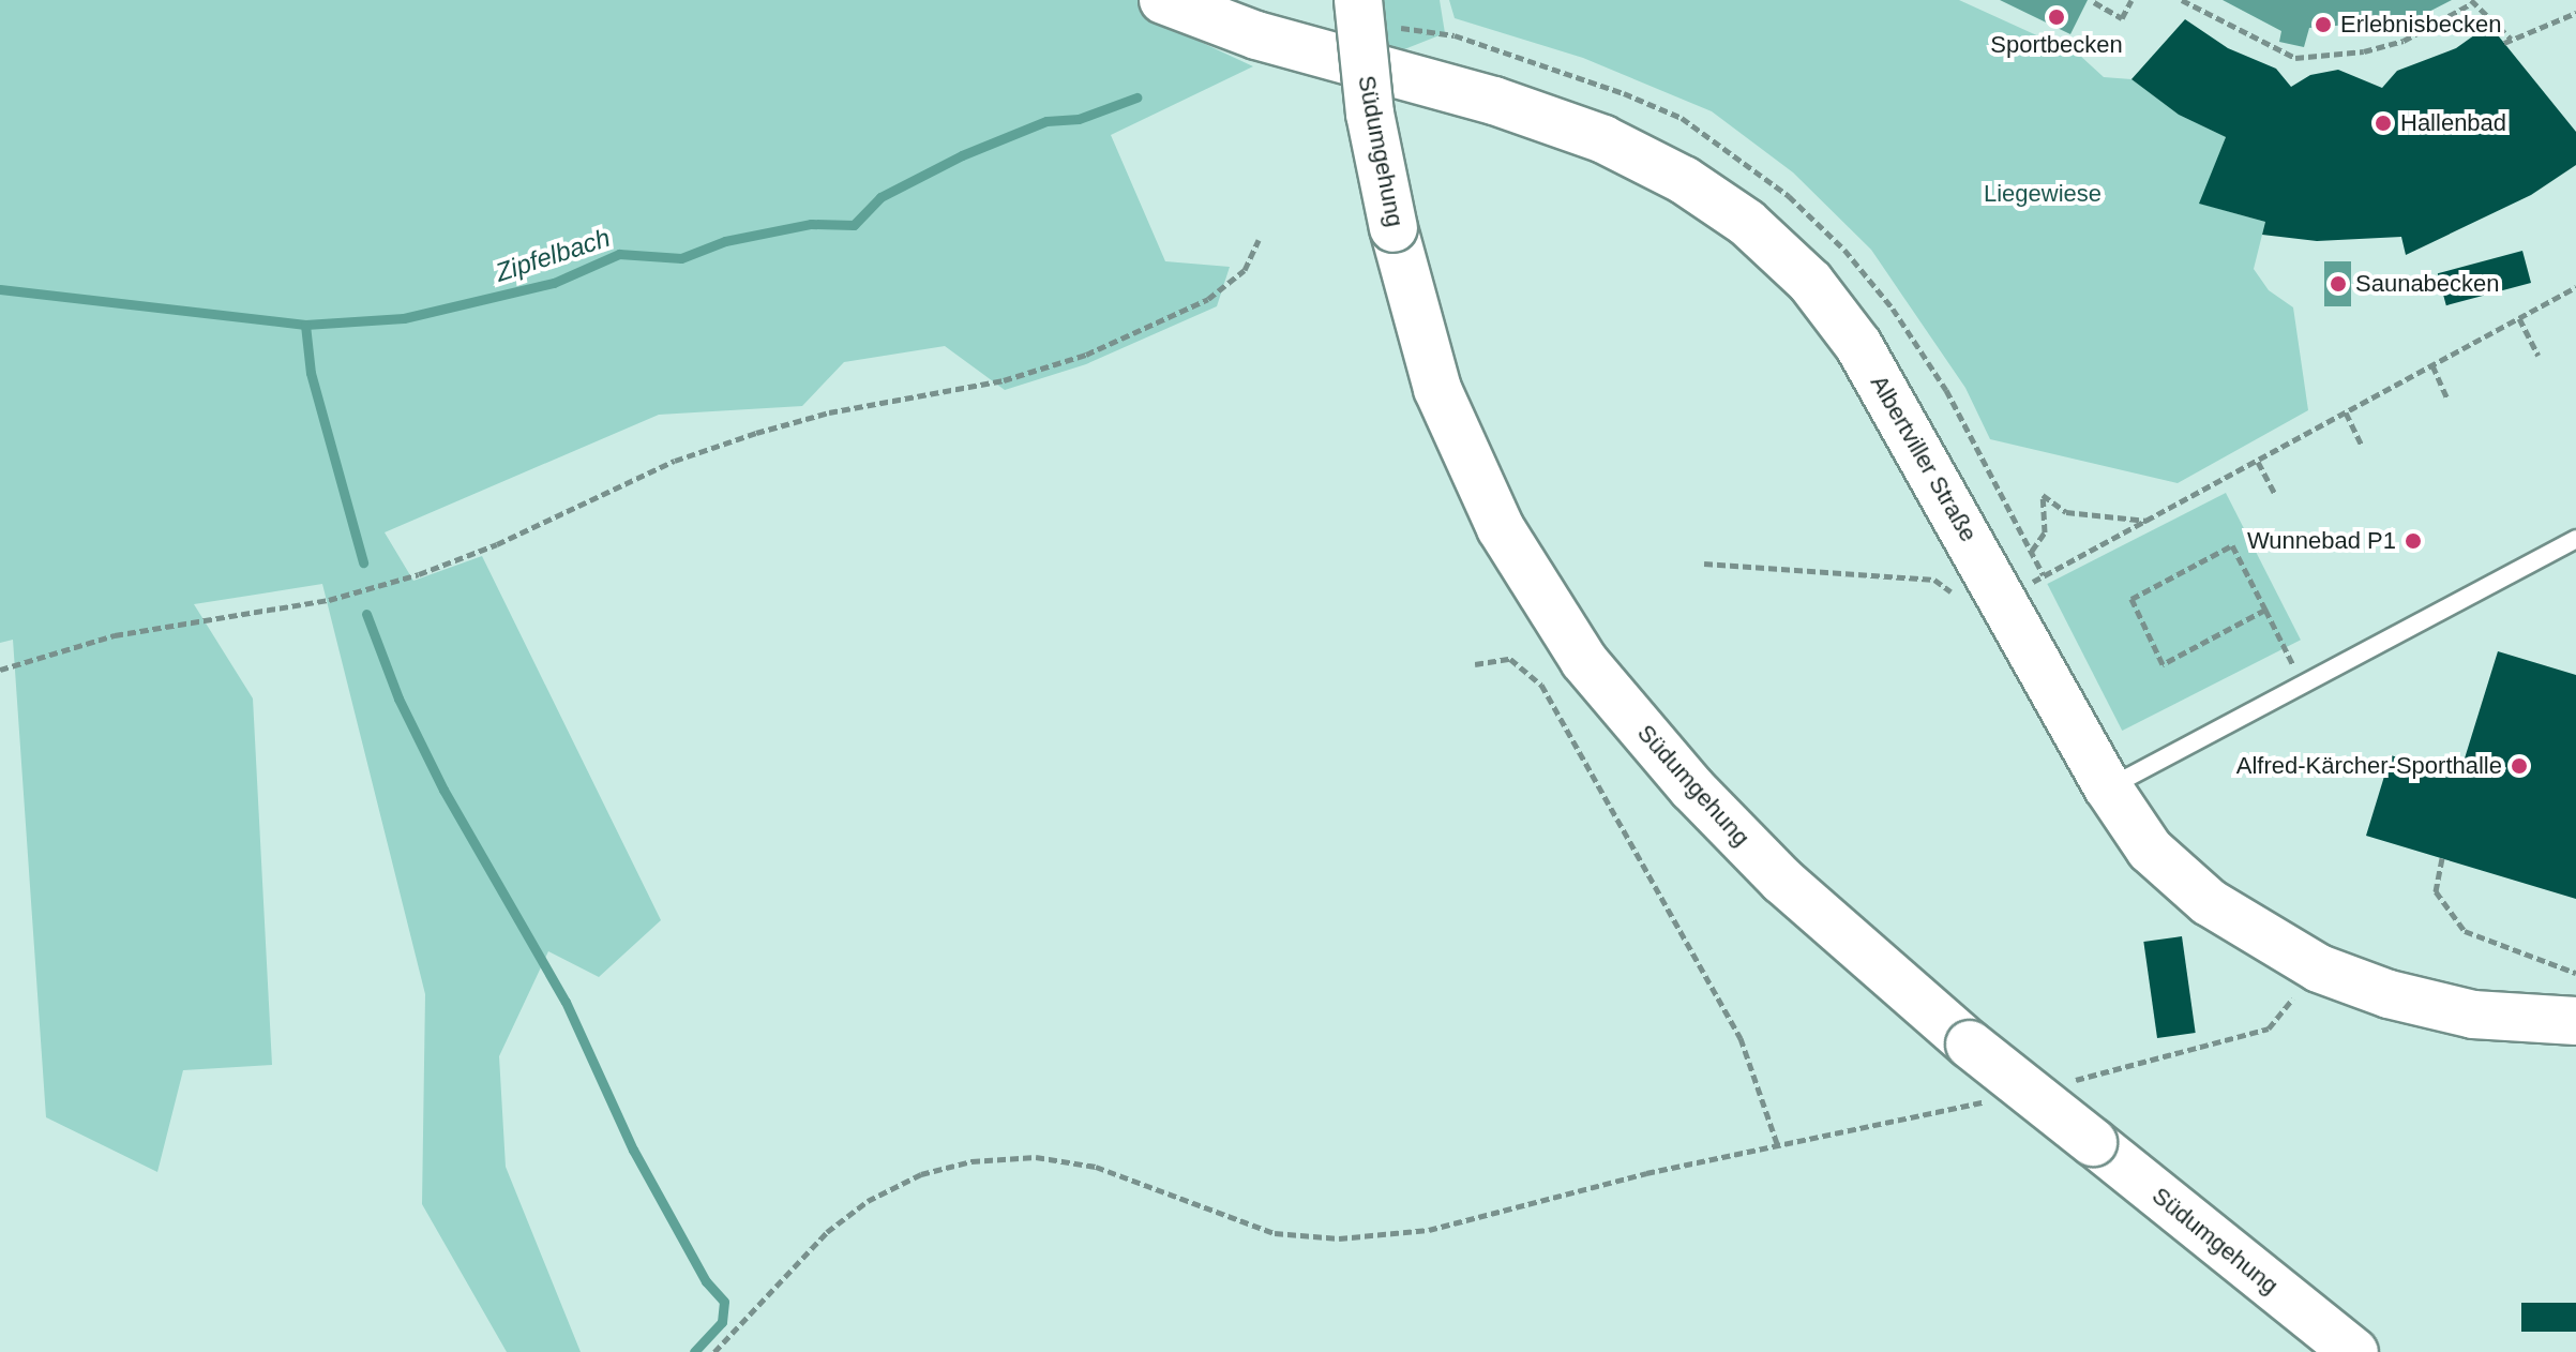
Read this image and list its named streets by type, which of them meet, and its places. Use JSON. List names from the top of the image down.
{
  "streets": {
    "street": ["Südumgehung", "Albertviller Straße"]
  },
  "water": ["Zipfelbach"],
  "parks": ["Liegewiese"],
  "places": [
    "Sportbecken",
    "Erlebnisbecken",
    "Hallenbad",
    "Saunabecken",
    "Wunnebad P1",
    "Alfred-Kärcher-Sporthalle"
  ]
}
